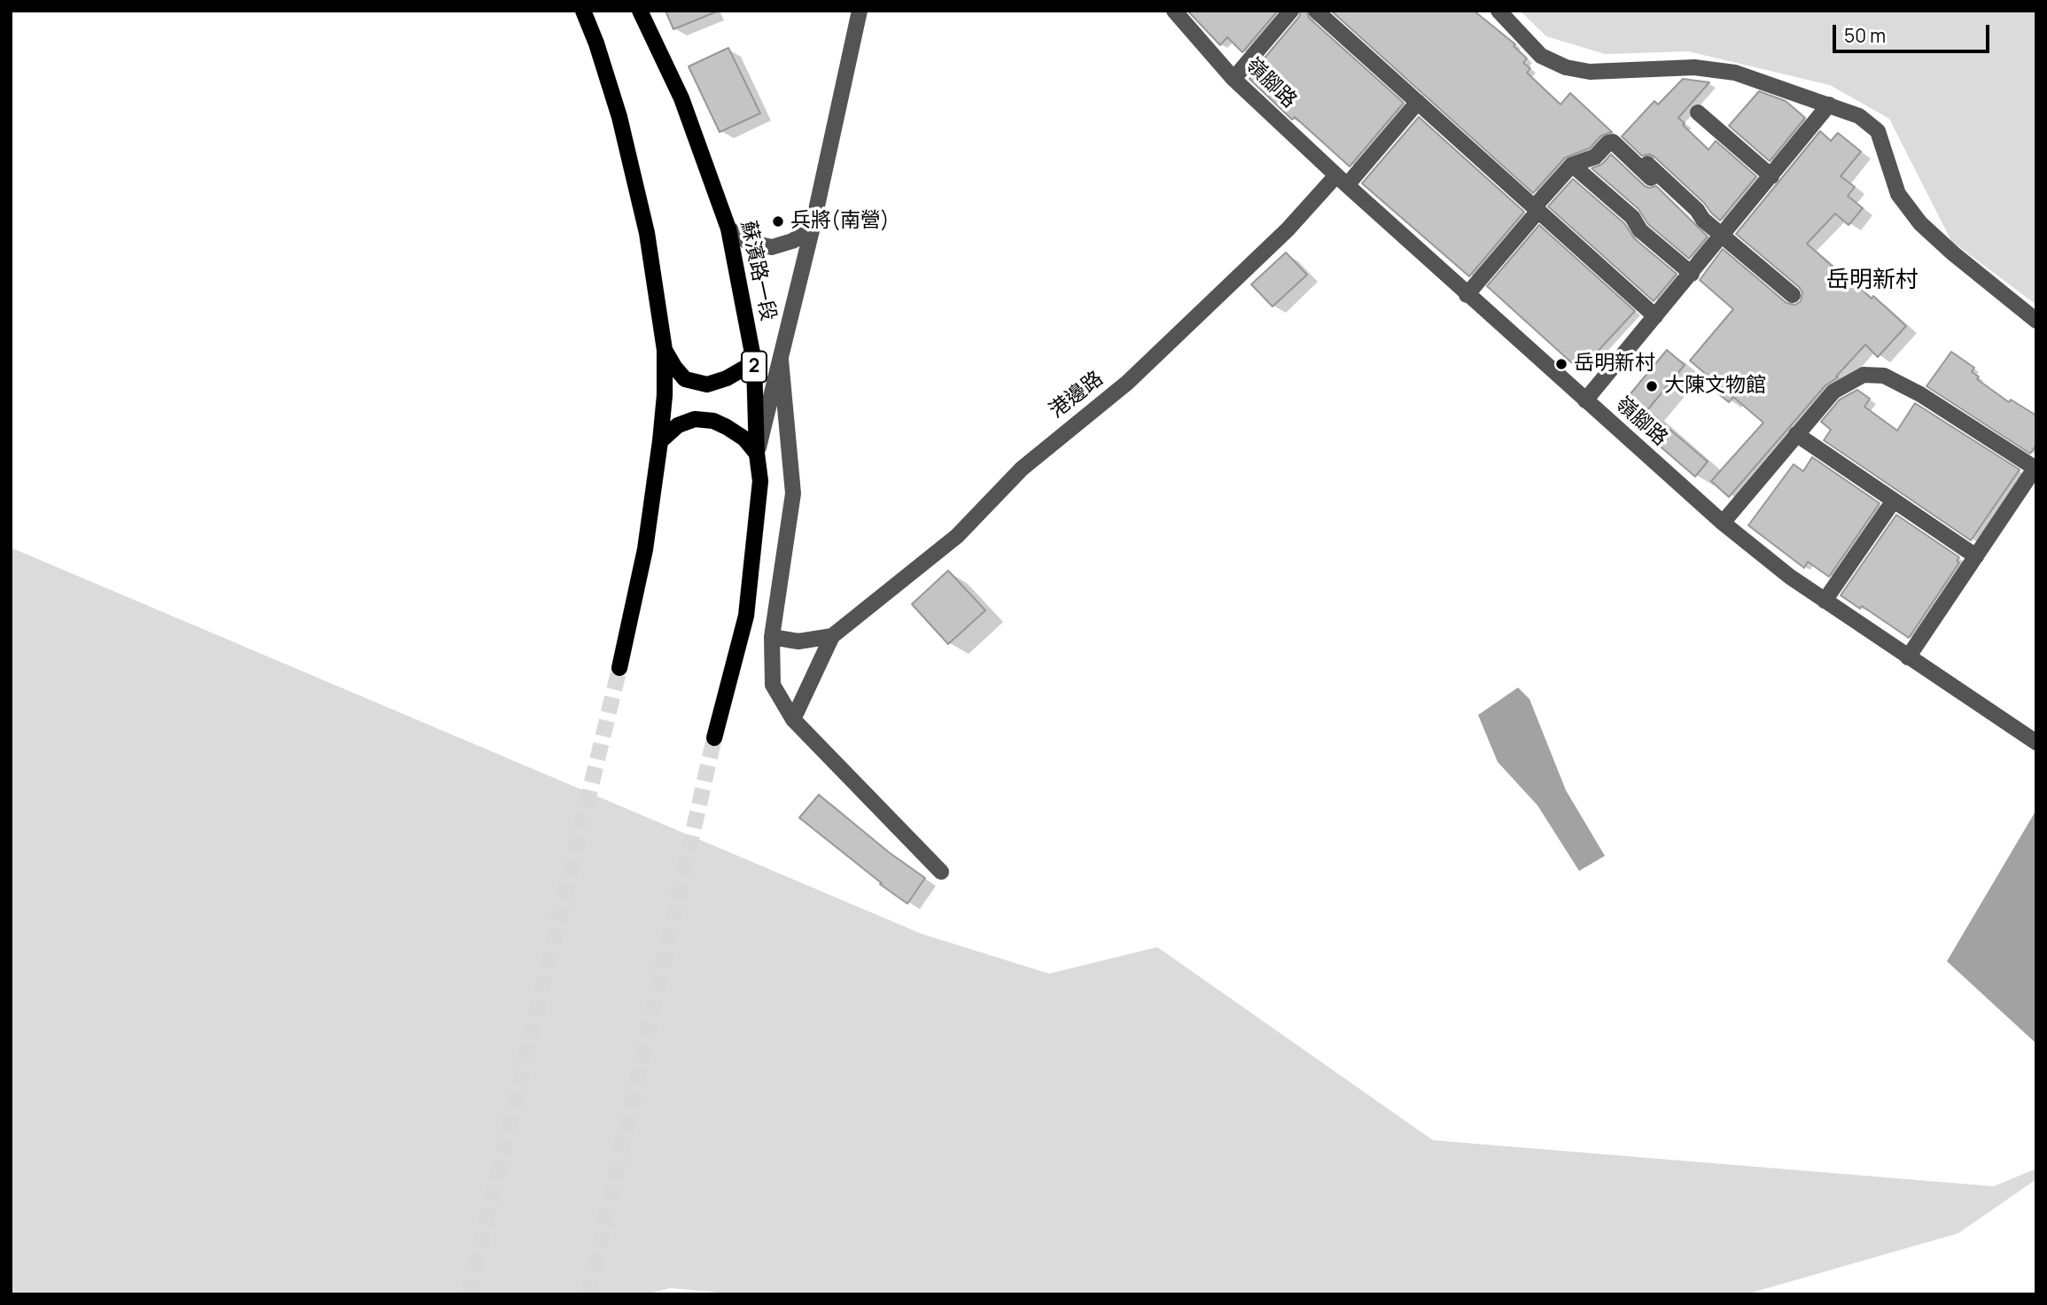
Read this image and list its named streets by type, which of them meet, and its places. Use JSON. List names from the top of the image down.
{
  "streets": {
    "main road": ["蘇濱路一段", "2"],
    "street": ["嶺腳路", "港邊路"]
  },
  "crossings": [
    ["嶺腳路", "港邊路"]
  ],
  "districts": ["岳明新村"],
  "places": ["兵將(南營)", "岳明新村", "大陳文物館"],
  "scale_bar": "50 m"
}
